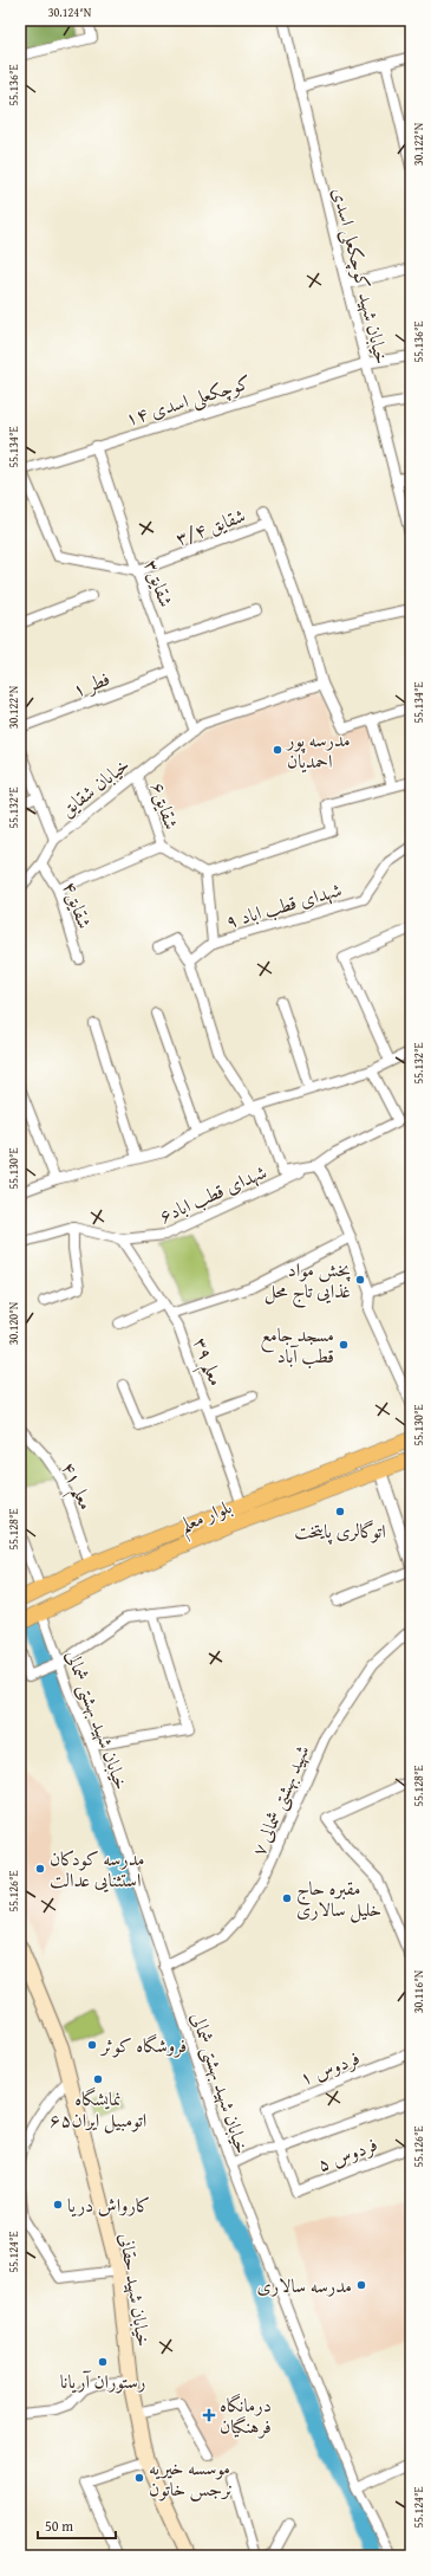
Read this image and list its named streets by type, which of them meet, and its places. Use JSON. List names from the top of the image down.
{
  "streets": {
    "main road": ["بلوار معلم", "خیابان شهید حقانی"],
    "street": [
      "خیابان شهید کوچکعلی اسدی",
      "کوچکعلی اسدی ۱۴",
      "شقایق ۳/۴",
      "شقایق۳",
      "فطر ۱",
      "خیابان شقایق",
      "شقایق۶",
      "شقایق۴",
      "شهدای قطب اباد ۹",
      "شهدای قطب اباد۶",
      "معلم ۳۹",
      "معلم ۴۱",
      "خیابان شهید بهشتی شمالی",
      "شهید بهشتی شمالی ۷",
      "فردوس ۱",
      "فردوس ۵"
    ]
  },
  "crossings": [
    ["خیابان شهید کوچکعلی اسدی", "کوچکعلی اسدی ۱۴"],
    ["کوچکعلی اسدی ۱۴", "شقایق۳"],
    ["شقایق ۳/۴", "شقایق۳"],
    ["شقایق۳", "فطر ۱"],
    ["شقایق۳", "خیابان شقایق"],
    ["خیابان شقایق", "شقایق۶"],
    ["خیابان شقایق", "شقایق۴"],
    ["شهدای قطب اباد۶", "معلم ۳۹"],
    ["معلم ۳۹", "بلوار معلم"],
    ["معلم ۴۱", "بلوار معلم"],
    ["بلوار معلم", "خیابان شهید بهشتی شمالی"],
    ["خیابان شهید بهشتی شمالی", "شهید بهشتی شمالی ۷"],
    ["فردوس ۱", "فردوس ۵"]
  ],
  "places": {
    "other": [
      "مدرسه پور احمدیان",
      "پخش مواد غذایی تاج محل",
      "مسجد جامع قطب آباد",
      "اتوگالری پایتخت",
      "مدرسه کودکان استثنایی عدالت",
      "مقبره حاج خلیل سالاری",
      "فروشگاه کوثر",
      "نمایشگاه اتومبیل ایران۶۵",
      "کارواش دریا",
      "مدرسه سالاری",
      "رستوران آریانا",
      "موسسه خیریه نرجس خاتون"
    ],
    "health": ["درمانگاه فرهنگیان"]
  },
  "scale_bar": "50 m",
  "coordinates": [
    "30.124°N",
    "55.136°E",
    "30.122°N",
    "55.134°E",
    "55.132°E",
    "55.130°E",
    "30.120°N",
    "55.128°E",
    "55.126°E",
    "30.116°N",
    "55.124°E"
  ]
}
